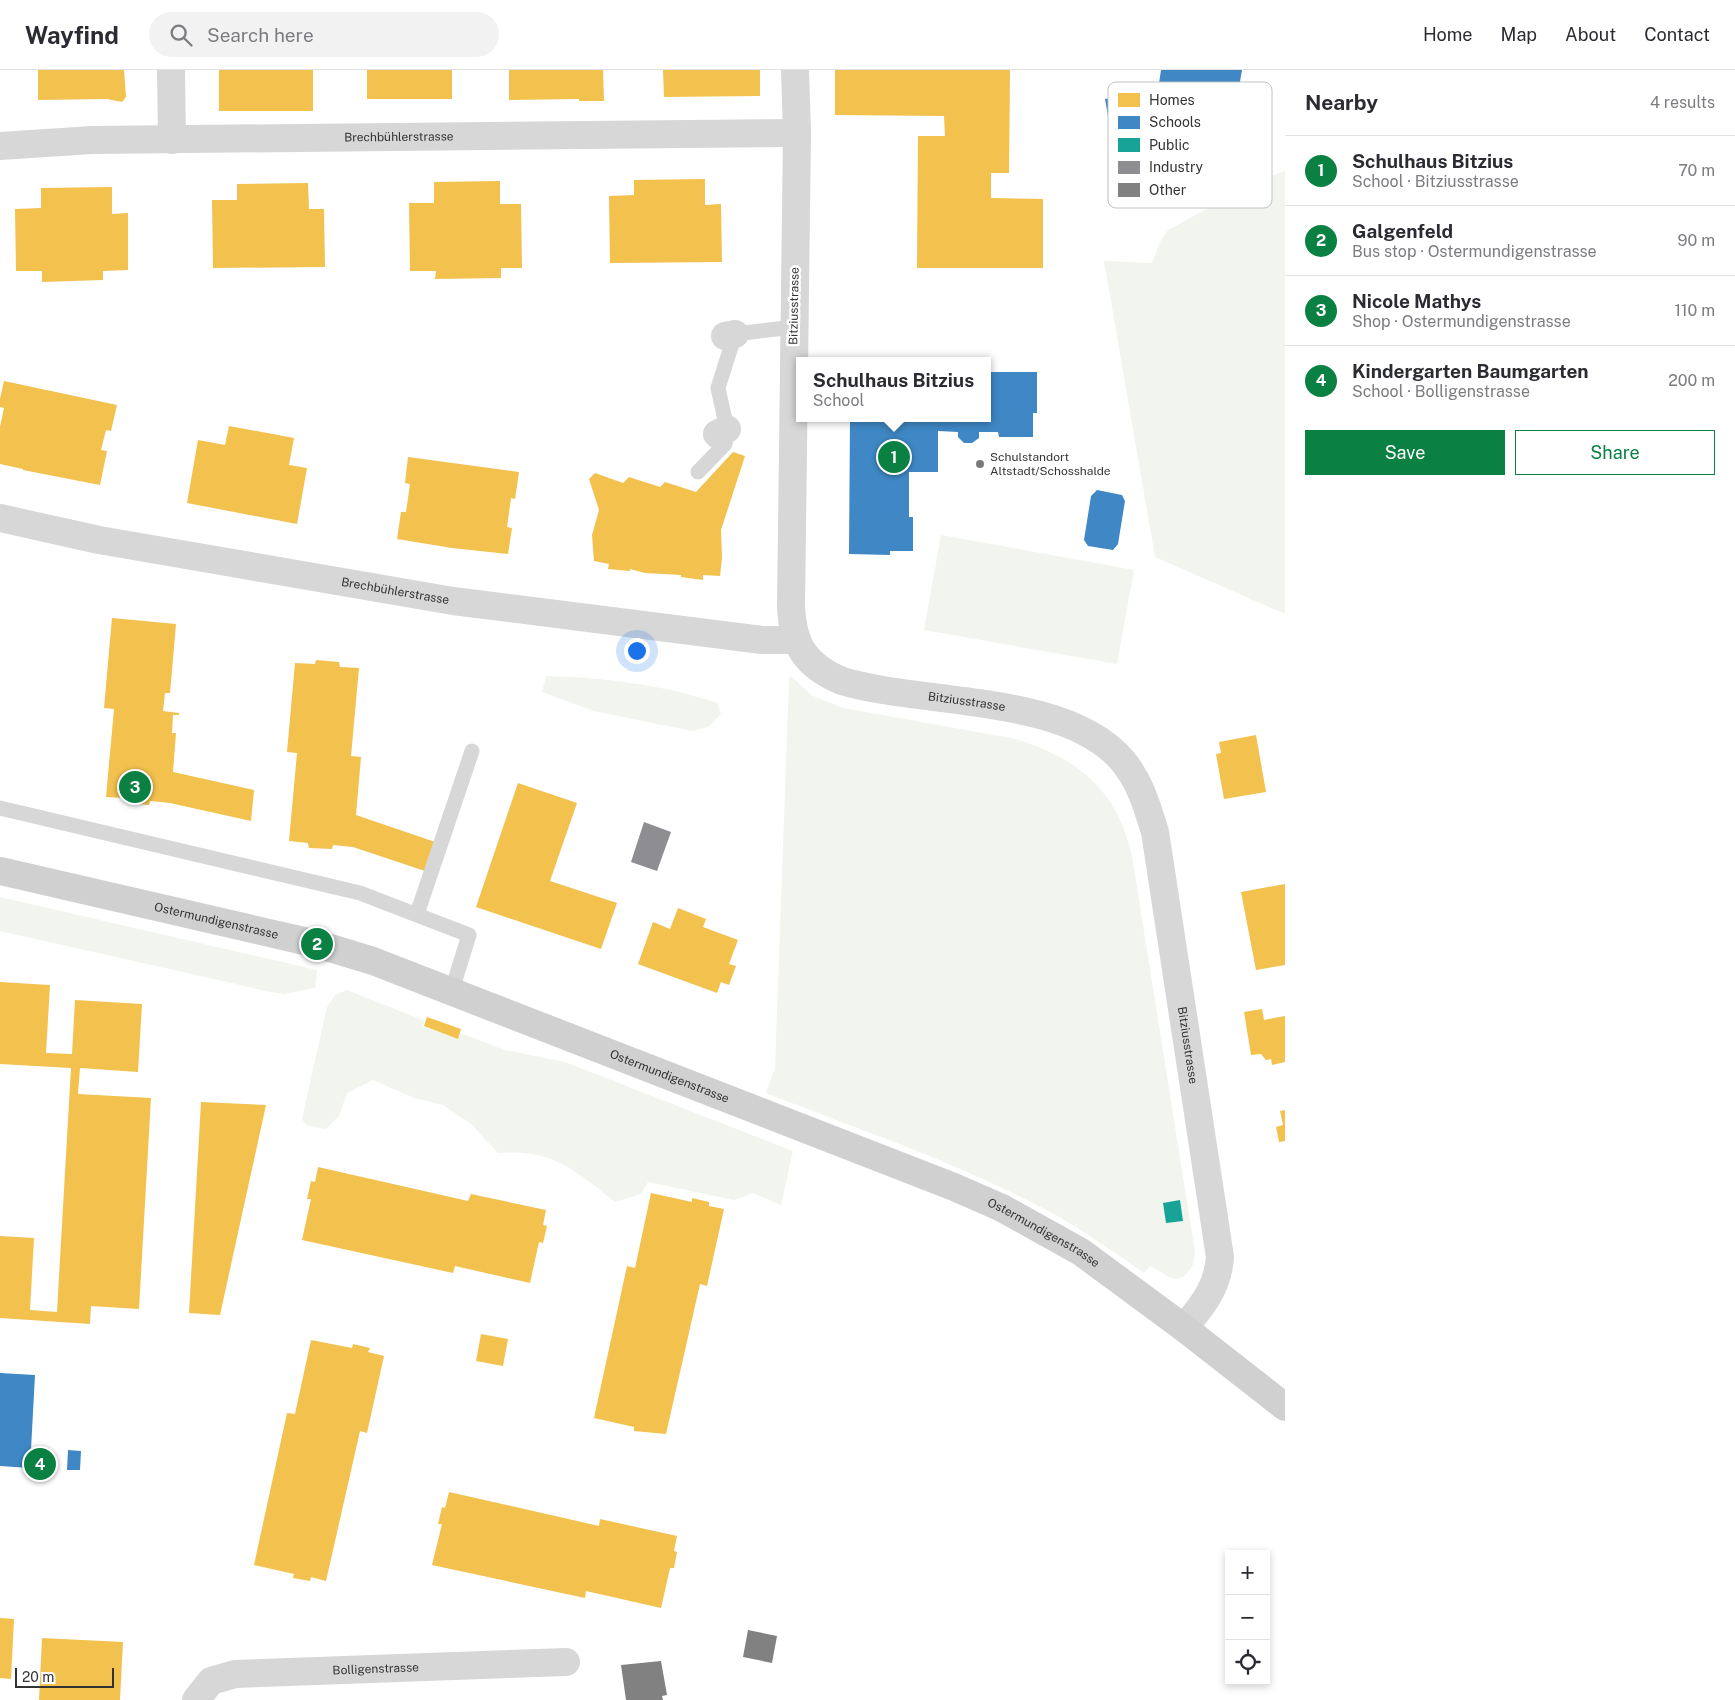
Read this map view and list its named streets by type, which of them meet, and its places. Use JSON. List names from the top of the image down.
{
  "streets": {
    "main road": ["Ostermundigenstrasse"],
    "street": ["Brechbühlerstrasse", "Bitziusstrasse", "Bolligenstrasse"]
  },
  "crossings": [
    ["Brechbühlerstrasse", "Bitziusstrasse"],
    ["Bitziusstrasse", "Ostermundigenstrasse"]
  ],
  "places": ["Schulstandort Altstadt/Schosshalde"],
  "legend": [
    "Homes",
    "Schools",
    "Public",
    "Industry",
    "Other"
  ],
  "scale_bar": "20 m",
  "page": {
    "header": "Wayfind",
    "search": "Search here",
    "nav": [
      "Home",
      "Map",
      "About",
      "Contact"
    ],
    "heading": ["Nearby", "4 results"],
    "list": [
      {
        "mark": "1",
        "name": "Schulhaus Bitzius",
        "note": "School · Bitziusstrasse",
        "value": "70 m"
      },
      {
        "mark": "2",
        "name": "Galgenfeld",
        "note": "Bus stop · Ostermundigenstrasse",
        "value": "90 m"
      },
      {
        "mark": "3",
        "name": "Nicole Mathys",
        "note": "Shop · Ostermundigenstrasse",
        "value": "110 m"
      },
      {
        "mark": "4",
        "name": "Kindergarten Baumgarten",
        "note": "School · Bolligenstrasse",
        "value": "200 m"
      }
    ],
    "popup": ["Schulhaus Bitzius", "School"],
    "buttons": ["Save", "Share"],
    "pins": [
      "1",
      "3",
      "2",
      "4"
    ],
    "map_buttons": ["+", "−"],
    "scale": "20 m"
  }
}
